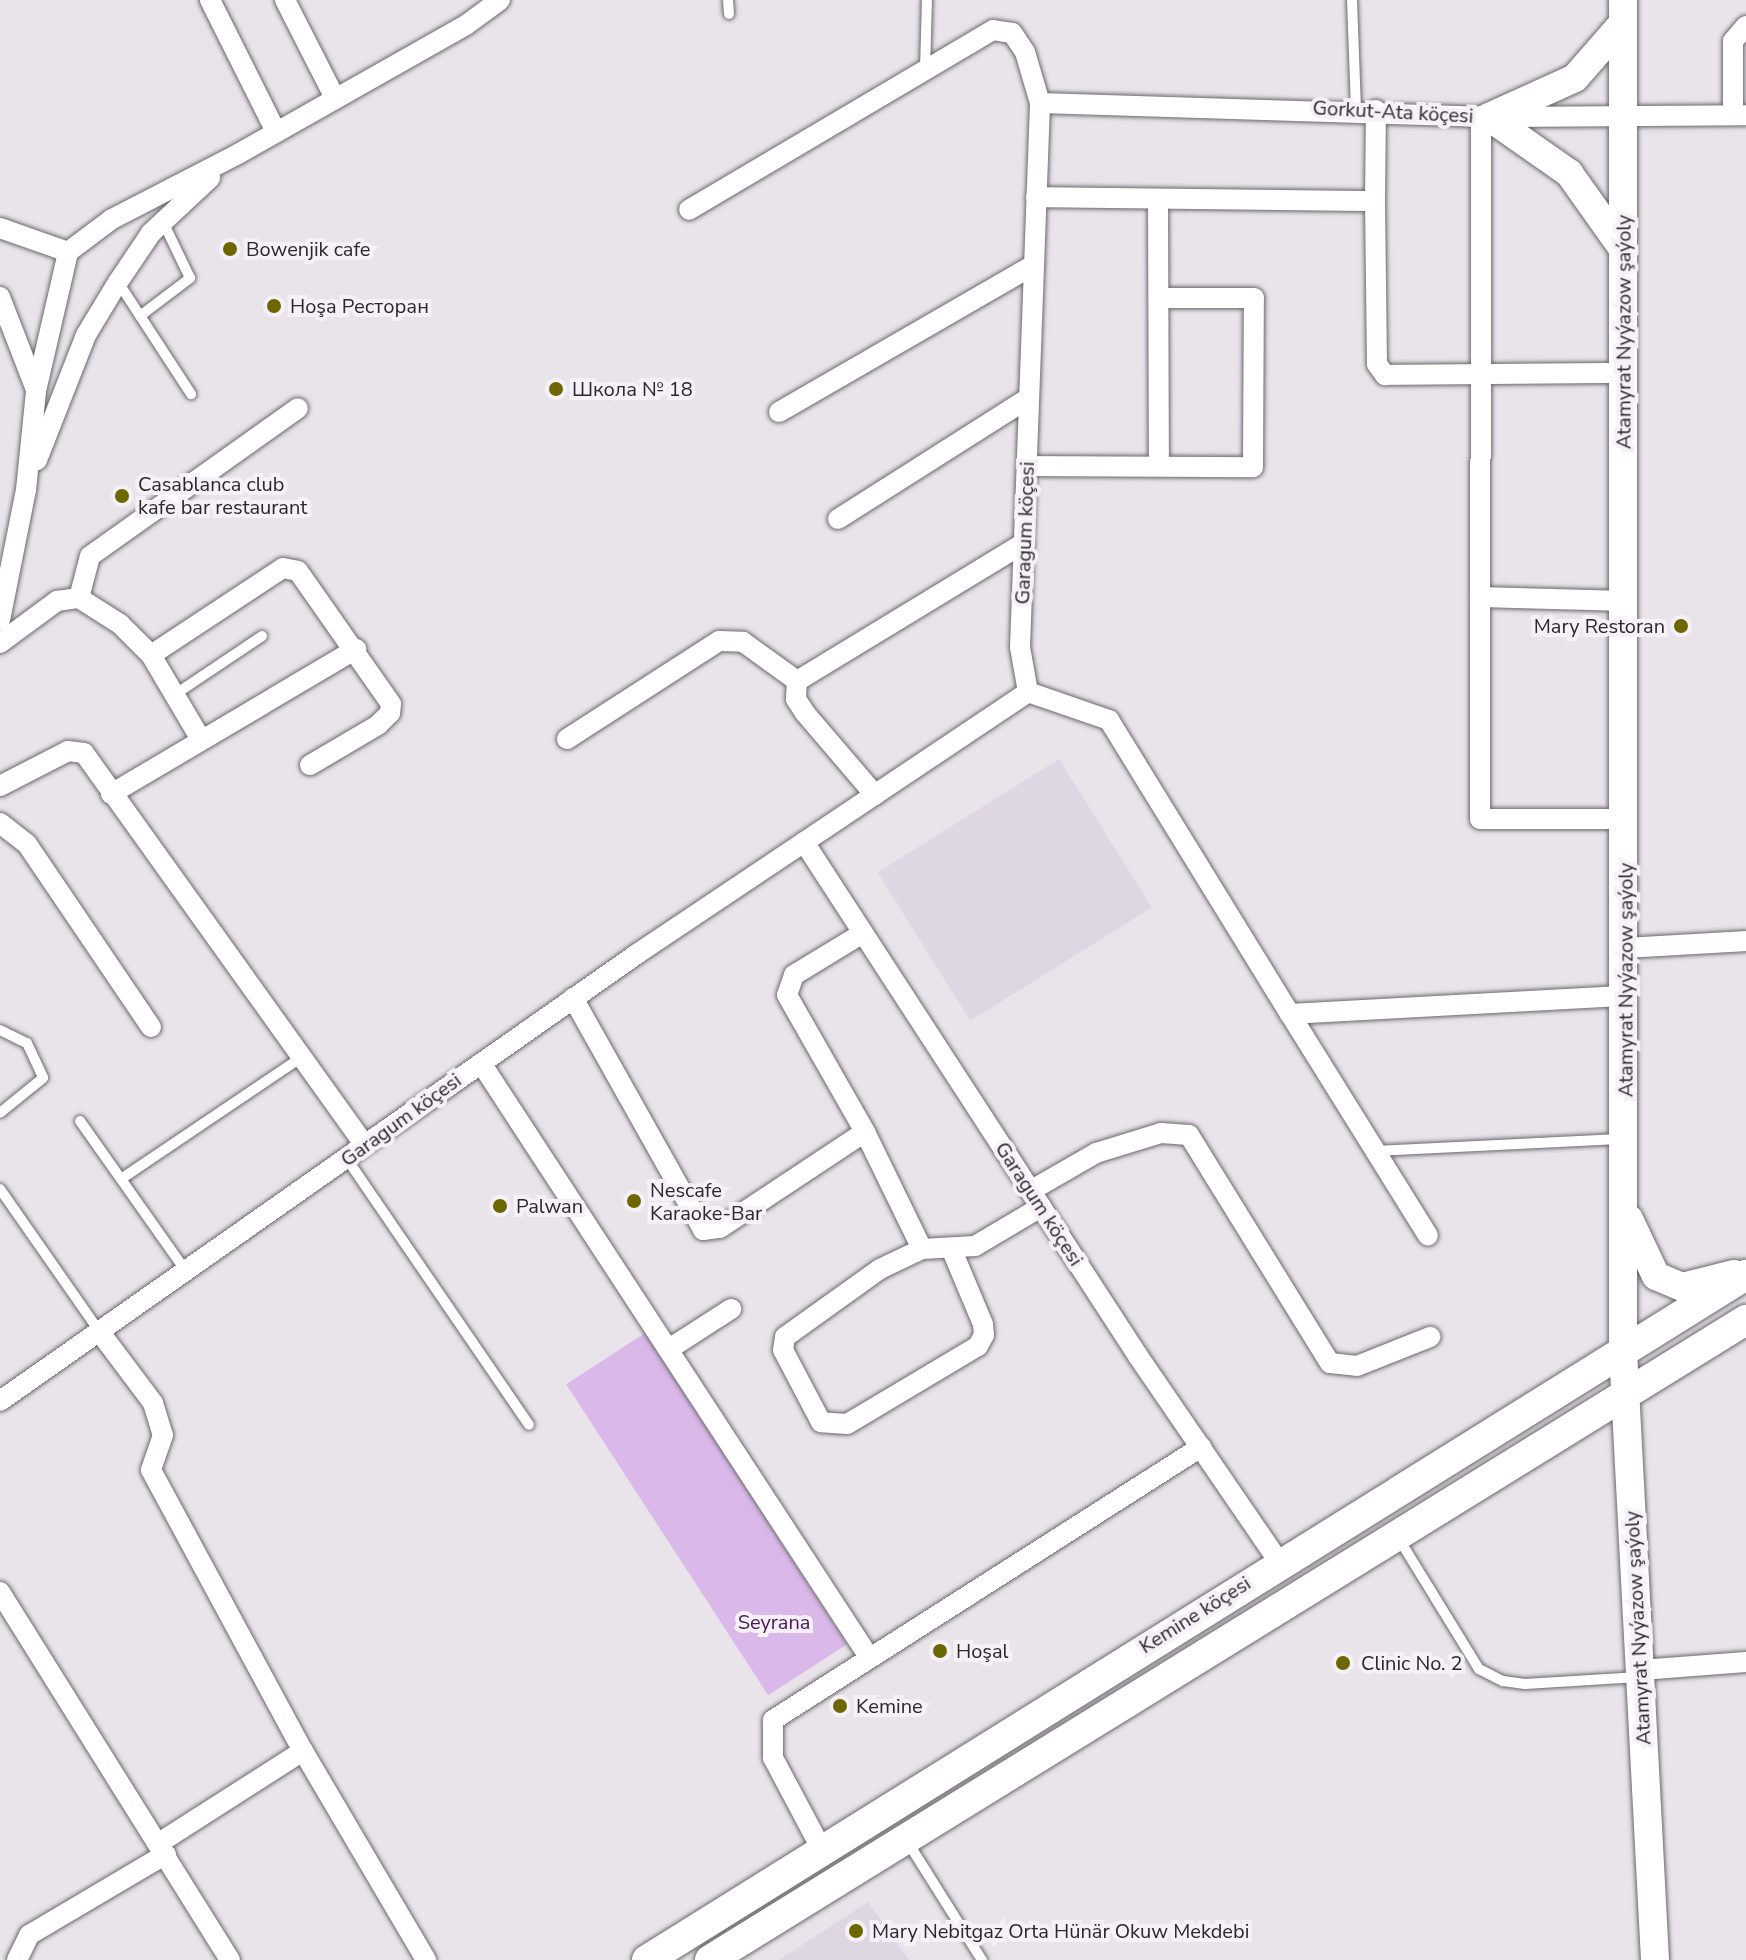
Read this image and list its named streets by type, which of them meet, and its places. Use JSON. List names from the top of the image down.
{
  "streets": {
    "main road": ["Kemine köçesi"],
    "street": ["Gorkut-Ata köçesi", "Atamyrat Nyýazow şaýoly", "Garagum köçesi"]
  },
  "crossings": [
    ["Gorkut-Ata köçesi", "Atamyrat Nyýazow şaýoly"],
    ["Gorkut-Ata köçesi", "Garagum köçesi"],
    ["Atamyrat Nyýazow şaýoly", "Kemine köçesi"],
    ["Garagum köçesi", "Kemine köçesi"]
  ],
  "parks": ["Seyrana"],
  "places": [
    "Bowenjik cafe",
    "Hoşa Ресторан",
    "Школа № 18",
    "Casablanca club kafe bar restaurant",
    "Mary Restoran",
    "Nescafe Karaoke-Bar",
    "Palwan",
    "Hoşal",
    "Clinic No. 2",
    "Kemine",
    "Mary Nebitgaz Orta Hünär Okuw Mekdebi"
  ]
}
